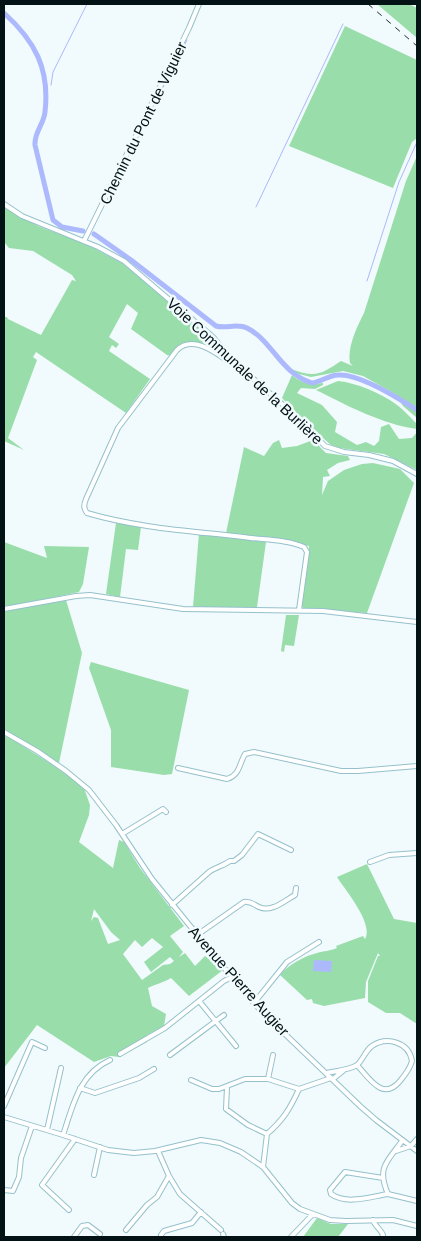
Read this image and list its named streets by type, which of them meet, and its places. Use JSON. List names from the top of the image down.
{
  "streets": {
    "street": ["Chemin du Pont de Viguier", "Voie Communale de la Burlière", "Avenue Pierre Augier"]
  },
  "crossings": [
    ["Chemin du Pont de Viguier", "Voie Communale de la Burlière"]
  ]
}
